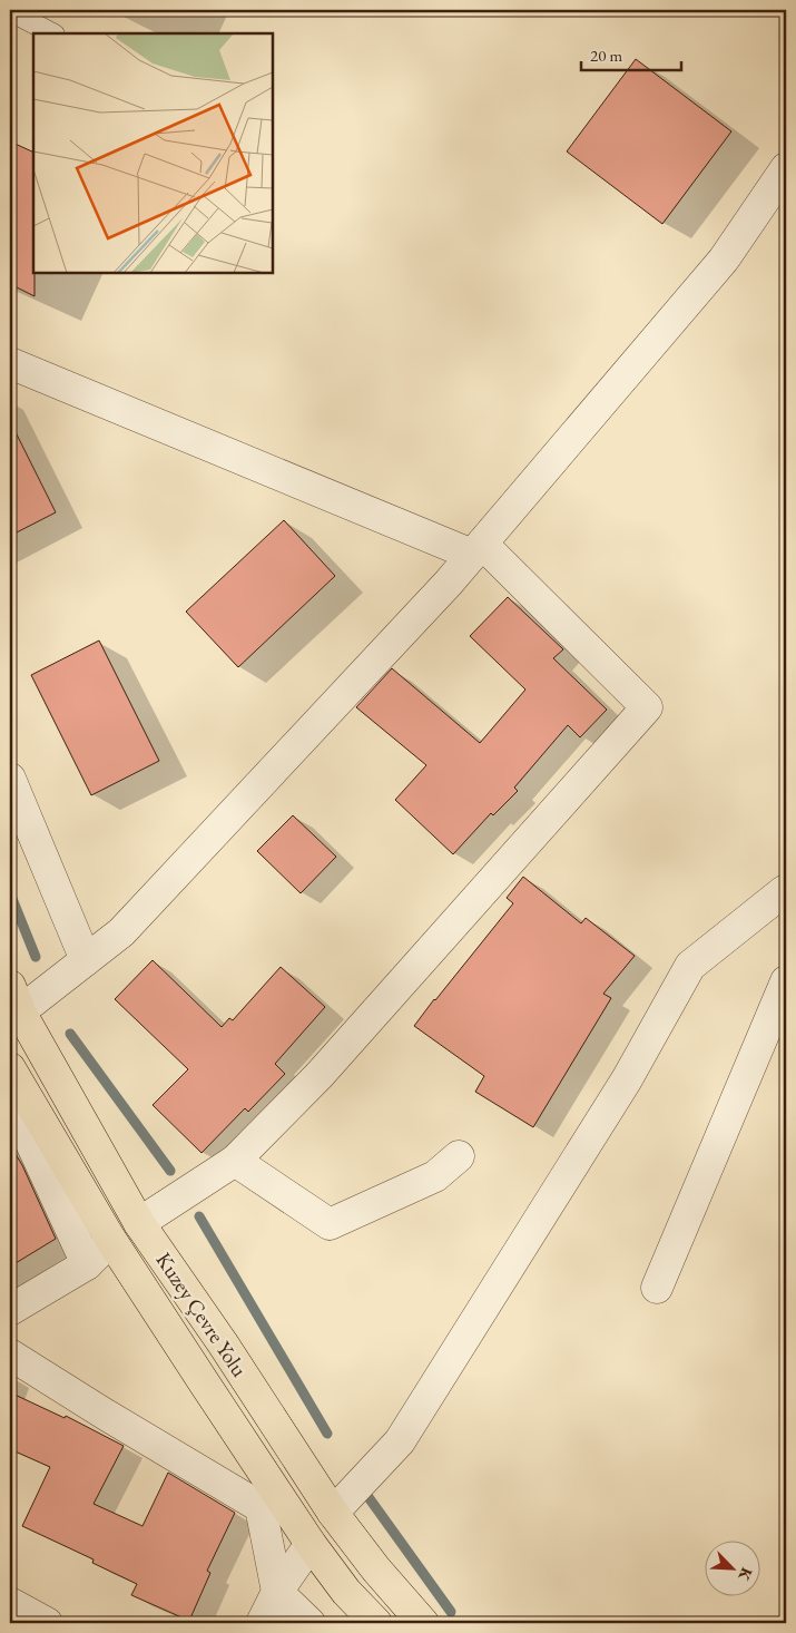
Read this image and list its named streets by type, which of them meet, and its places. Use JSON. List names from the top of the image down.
{
  "streets": {
    "main road": ["Kuzey Çevre Yolu"]
  },
  "scale_bar": "20 m",
  "north": "bottom right"
}
